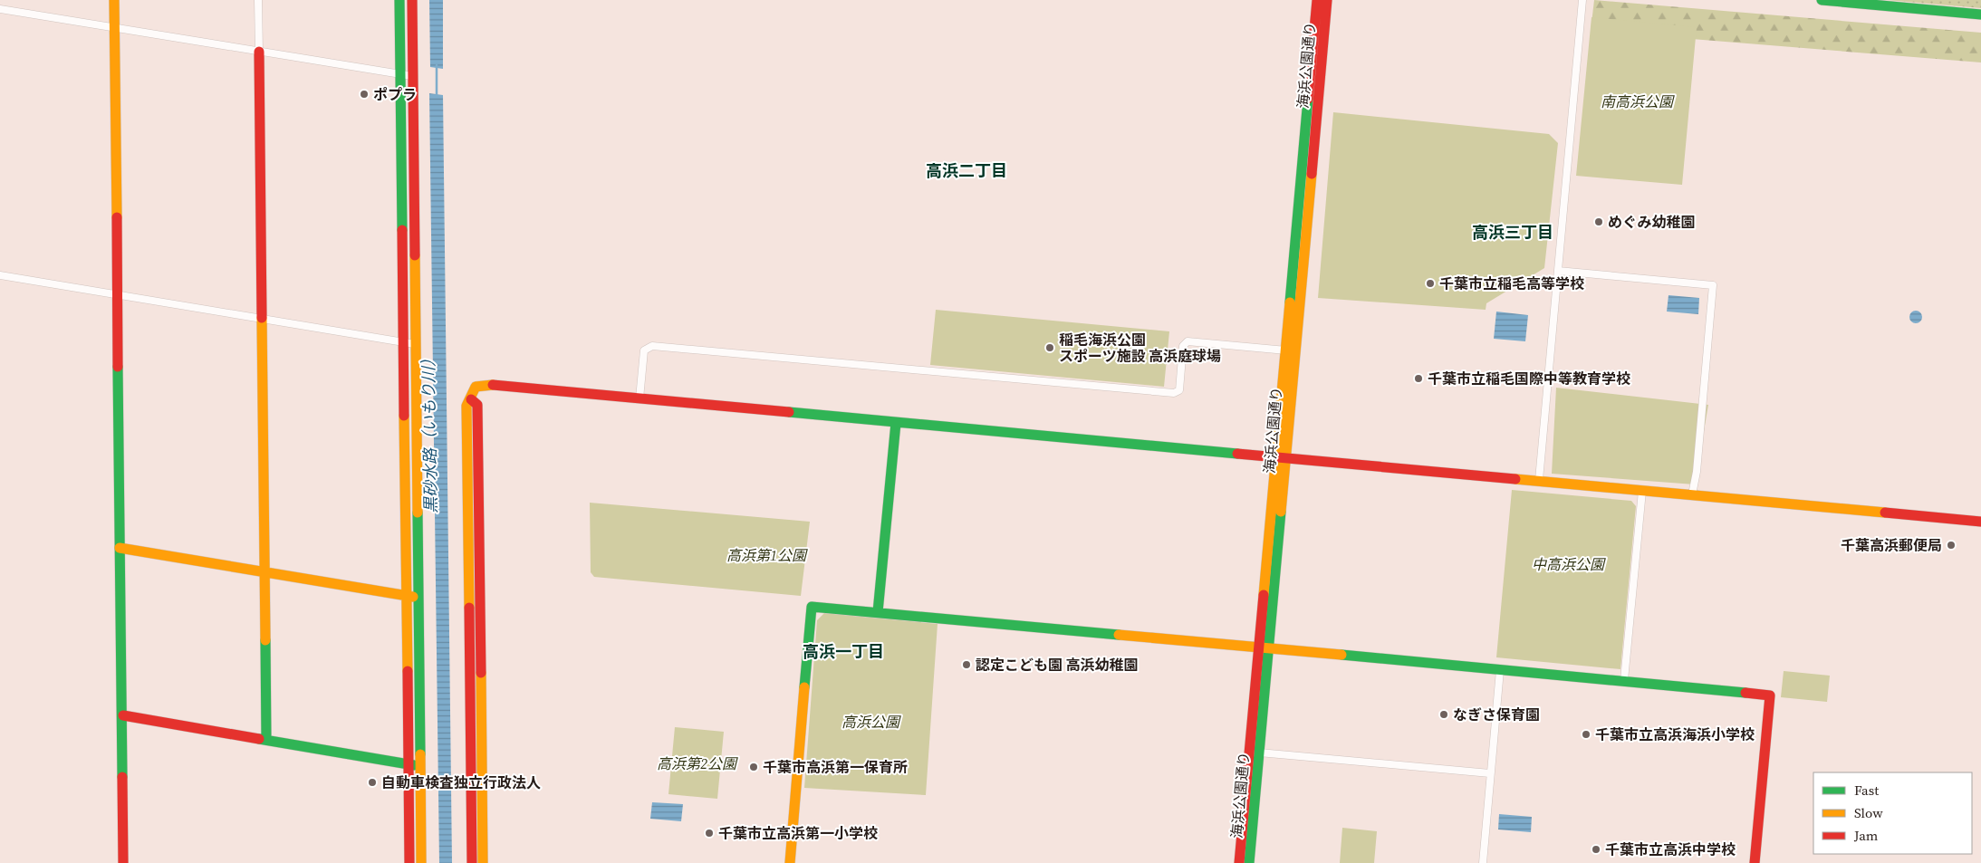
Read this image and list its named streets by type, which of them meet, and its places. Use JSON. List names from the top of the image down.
{
  "streets": {
    "street": ["海浜公園通り"]
  },
  "districts": ["高浜二丁目", "高浜三丁目", "高浜一丁目"],
  "water": ["黒砂水路（いもり川）"],
  "parks": [
    "南高浜公園",
    "高浜第1公園",
    "中高浜公園",
    "高浜公園",
    "高浜第2公園"
  ],
  "places": [
    "ポプラ",
    "めぐみ幼稚園",
    "千葉市立稲毛高等学校",
    "稲毛海浜公園 スポーツ施設 高浜庭球場",
    "千葉市立稲毛国際中等教育学校",
    "千葉高浜郵便局",
    "認定こども園 高浜幼稚園",
    "なぎさ保育園",
    "千葉市立高浜海浜小学校",
    "千葉市高浜第一保育所",
    "自動車検査独立行政法人",
    "千葉市立高浜第一小学校",
    "千葉市立高浜中学校"
  ],
  "legend": ["Fast", "Slow", "Jam"]
}
